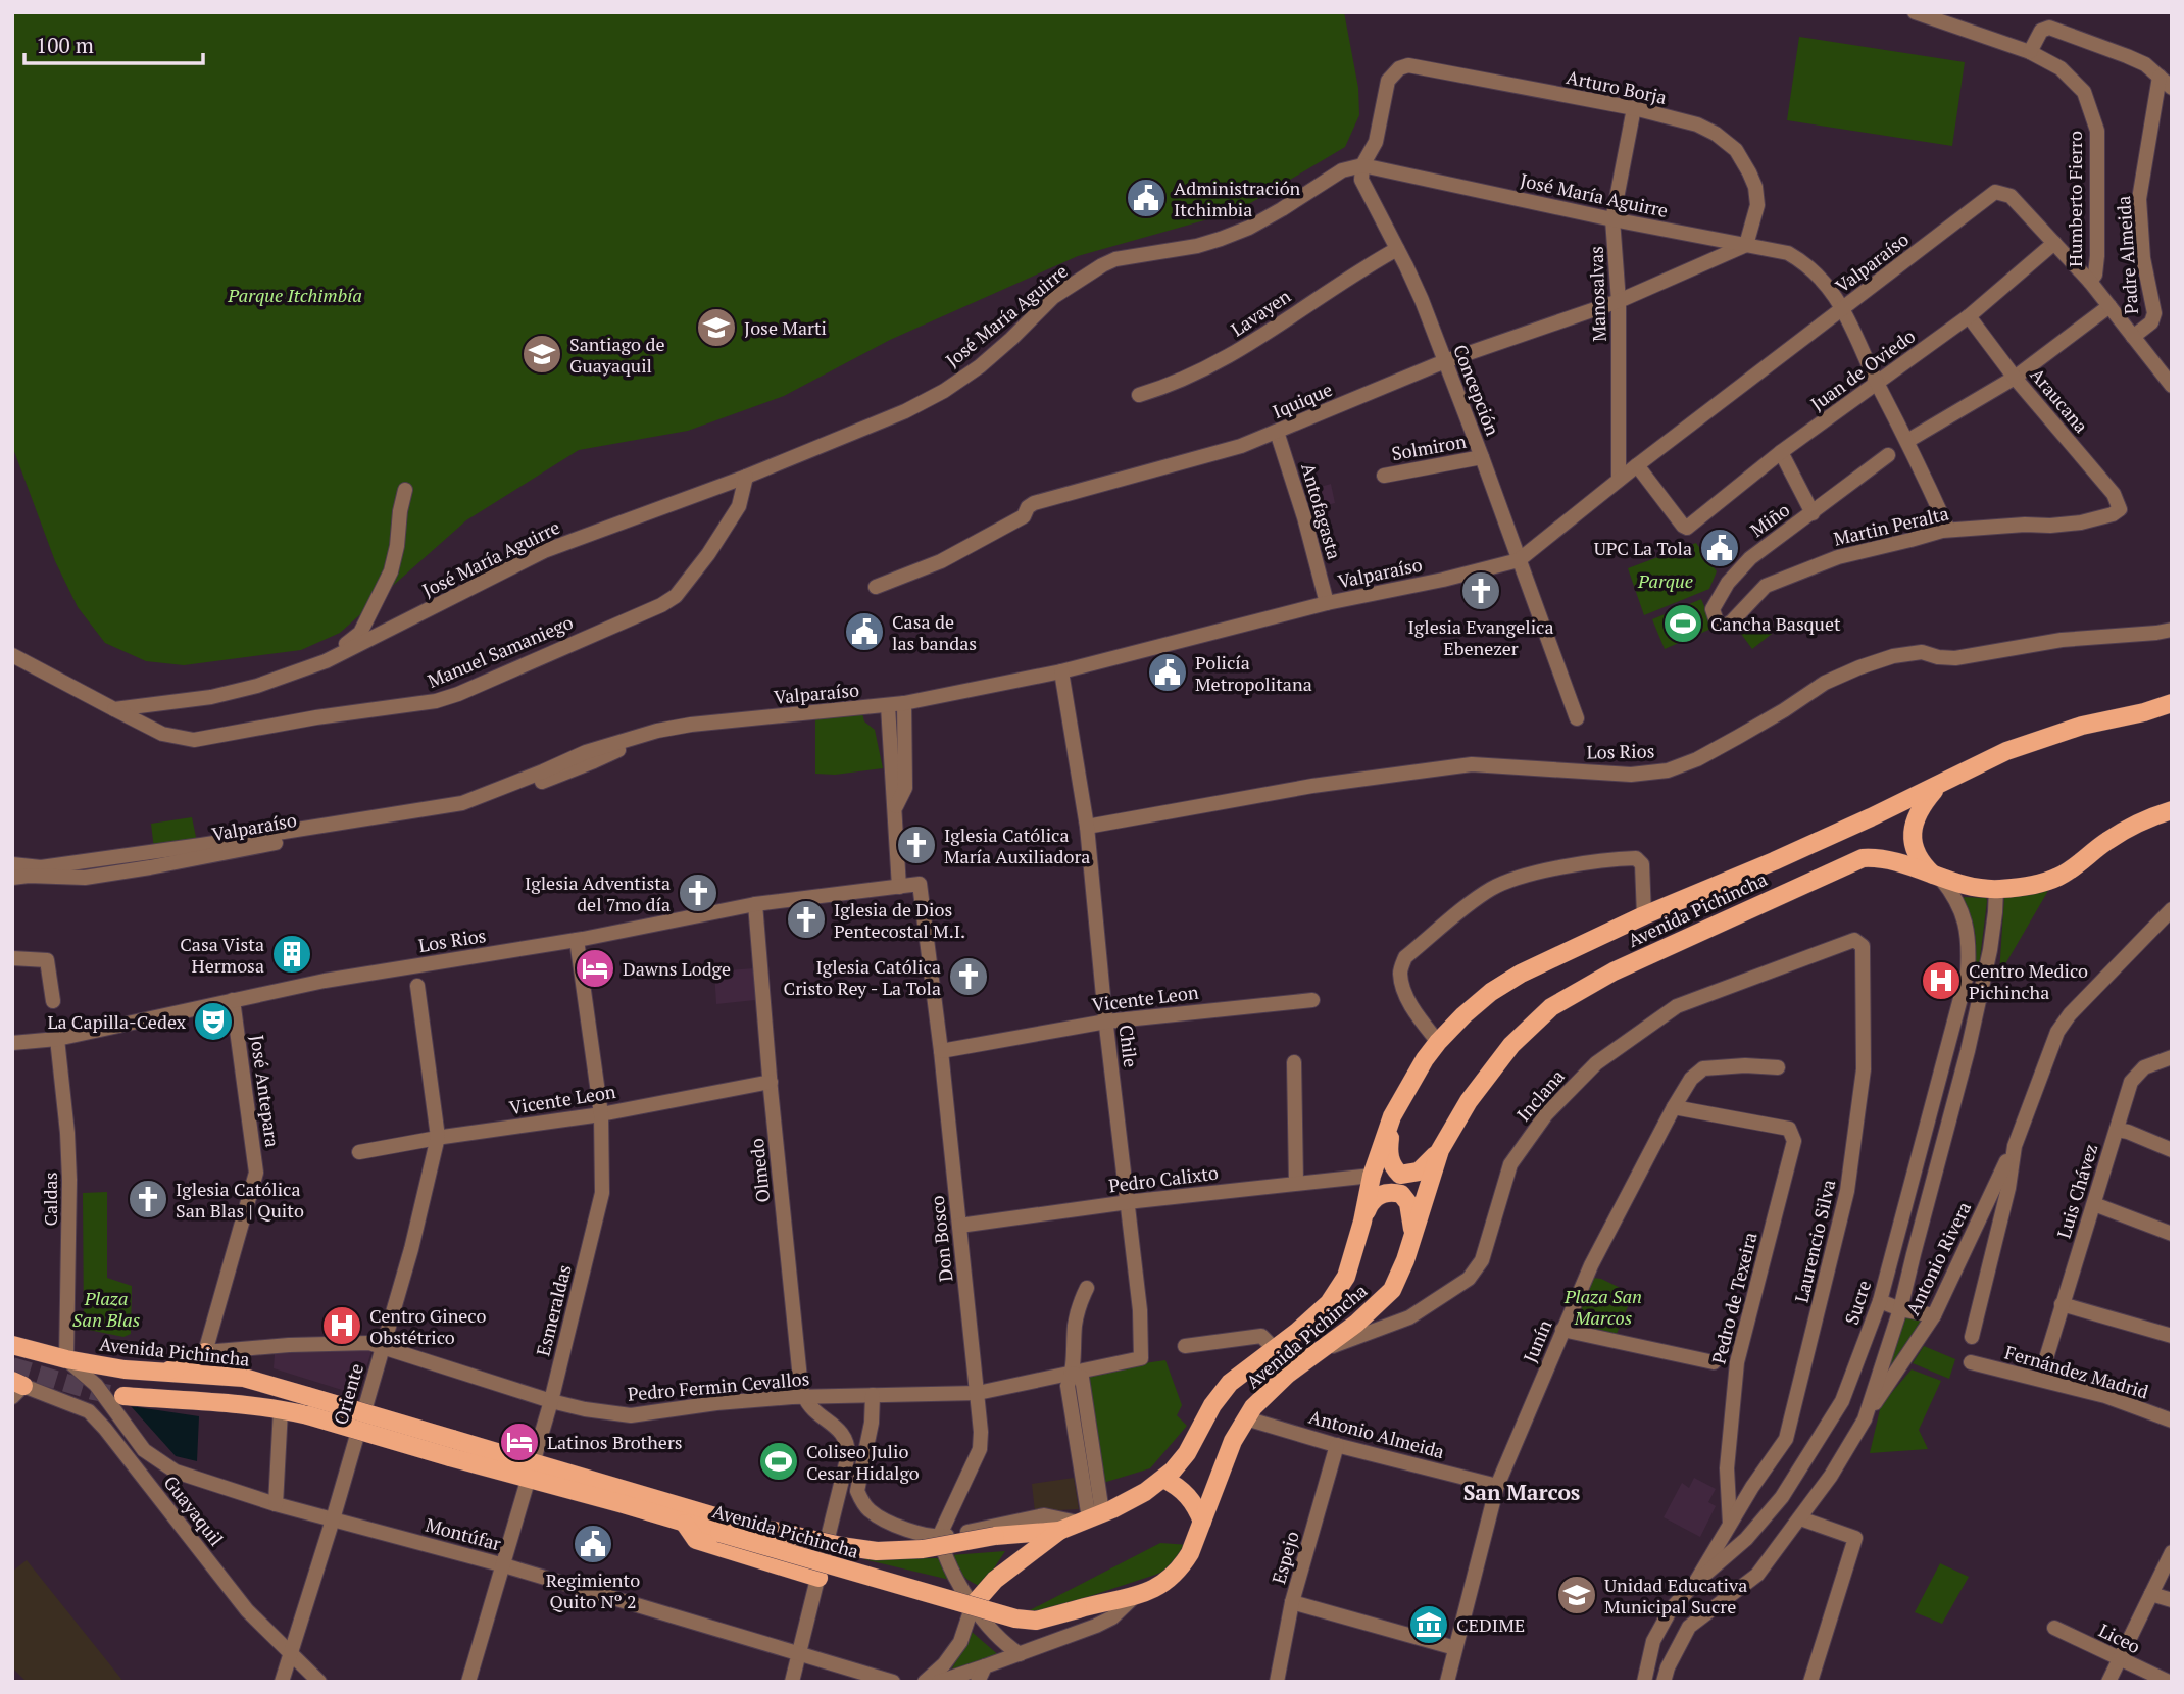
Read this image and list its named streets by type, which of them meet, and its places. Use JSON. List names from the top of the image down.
{
  "streets": {
    "main road": ["Avenida Pichincha"],
    "street": [
      "Arturo Borja",
      "José María Aguirre",
      "Humberto Fierro",
      "Padre Almeida",
      "Valparaíso",
      "Manosalvas",
      "Lavayen",
      "Juan de Oviedo",
      "Concepción",
      "Iquique",
      "Araucana",
      "Solmiron",
      "Antofagasta",
      "Miño",
      "Martin Peralta",
      "Manuel Samaniego",
      "Los Rios",
      "Vicente Leon",
      "Chile",
      "José Antepara",
      "Inclana",
      "Olmedo",
      "Pedro Calixto",
      "Luis Chávez",
      "Caldas",
      "Don Bosco",
      "Laurencio Silva",
      "Antonio Rivera",
      "Pedro de Texeira",
      "Sucre",
      "Esmeraldas",
      "Junín",
      "Fernández Madrid",
      "Pedro Fermin Cevallos",
      "Oriente",
      "Antonio Almeida",
      "Guayaquil",
      "Montúfar",
      "Espejo",
      "Liceo"
    ]
  },
  "crossings": [
    ["Arturo Borja", "José María Aguirre"],
    ["Arturo Borja", "Manosalvas"],
    ["Arturo Borja", "Concepción"],
    ["Arturo Borja", "Iquique"],
    ["José María Aguirre", "Valparaíso"],
    ["José María Aguirre", "Manosalvas"],
    ["José María Aguirre", "Juan de Oviedo"],
    ["José María Aguirre", "Concepción"],
    ["José María Aguirre", "Iquique"],
    ["José María Aguirre", "Martin Peralta"],
    ["José María Aguirre", "Manuel Samaniego"],
    ["Valparaíso", "Manosalvas"],
    ["Valparaíso", "Juan de Oviedo"],
    ["Valparaíso", "Concepción"],
    ["Valparaíso", "Antofagasta"],
    ["Valparaíso", "Chile"],
    ["Manosalvas", "Iquique"],
    ["Lavayen", "Concepción"],
    ["Juan de Oviedo", "Araucana"],
    ["Concepción", "Iquique"],
    ["Concepción", "Solmiron"],
    ["Iquique", "Antofagasta"],
    ["Araucana", "Martin Peralta"],
    ["Miño", "Martin Peralta"],
    ["Los Rios", "Chile"],
    ["Los Rios", "José Antepara"],
    ["Los Rios", "Olmedo"],
    ["Los Rios", "Caldas"],
    ["Los Rios", "Don Bosco"],
    ["Los Rios", "Esmeraldas"],
    ["Avenida Pichincha", "Inclana"],
    ["Avenida Pichincha", "Pedro Calixto"],
    ["Avenida Pichincha", "Caldas"],
    ["Avenida Pichincha", "Sucre"],
    ["Avenida Pichincha", "Esmeraldas"],
    ["Avenida Pichincha", "Antonio Almeida"],
    ["Avenida Pichincha", "Montúfar"],
    ["Vicente Leon", "Chile"],
    ["Vicente Leon", "Olmedo"],
    ["Vicente Leon", "Don Bosco"],
    ["Vicente Leon", "Esmeraldas"],
    ["Vicente Leon", "Oriente"],
    ["Chile", "Pedro Calixto"],
    ["Chile", "Pedro Fermin Cevallos"],
    ["José Antepara", "Pedro Fermin Cevallos"],
    ["Inclana", "Laurencio Silva"],
    ["Olmedo", "Pedro Fermin Cevallos"],
    ["Pedro Calixto", "Don Bosco"],
    ["Caldas", "Montúfar"],
    ["Don Bosco", "Pedro Fermin Cevallos"],
    ["Laurencio Silva", "Pedro de Texeira"],
    ["Laurencio Silva", "Sucre"],
    ["Pedro de Texeira", "Junín"],
    ["Esmeraldas", "Pedro Fermin Cevallos"],
    ["Esmeraldas", "Montúfar"],
    ["Junín", "Antonio Almeida"],
    ["Pedro Fermin Cevallos", "Oriente"],
    ["Oriente", "Guayaquil"],
    ["Oriente", "Montúfar"],
    ["Antonio Almeida", "Espejo"]
  ],
  "districts": ["San Marcos"],
  "parks": [
    "Parque Itchimbía",
    "Parque",
    "Plaza San Marcos",
    "Plaza San Blas"
  ],
  "places": {
    "public building": [
      "Administración Itchimbia",
      "UPC La Tola",
      "Casa de las bandas",
      "Policía Metropolitana",
      "Regimiento Quito Nº 2"
    ],
    "school or university": ["Jose Marti", "Santiago de Guayaquil", "Unidad Educativa Municipal Sucre"],
    "church": [
      "Iglesia Evangelica Ebenezer",
      "Iglesia Católica María Auxiliadora",
      "Iglesia Adventista del 7mo día",
      "Iglesia de Dios Pentecostal M.I.",
      "Iglesia Católica Cristo Rey - La Tola",
      "Iglesia Católica San Blas | Quito"
    ],
    "sports": ["Cancha Basquet", "Coliseo Julio Cesar Hidalgo"],
    "building": ["Casa Vista Hermosa"],
    "hotel": ["Dawns Lodge", "Latinos Brothers"],
    "hospital": ["Centro Medico Pichincha", "Centro Gineco Obstétrico"],
    "theatre": ["La Capilla-Cedex"],
    "museum": ["CEDIME"]
  },
  "scale_bar": "100 m"
}
